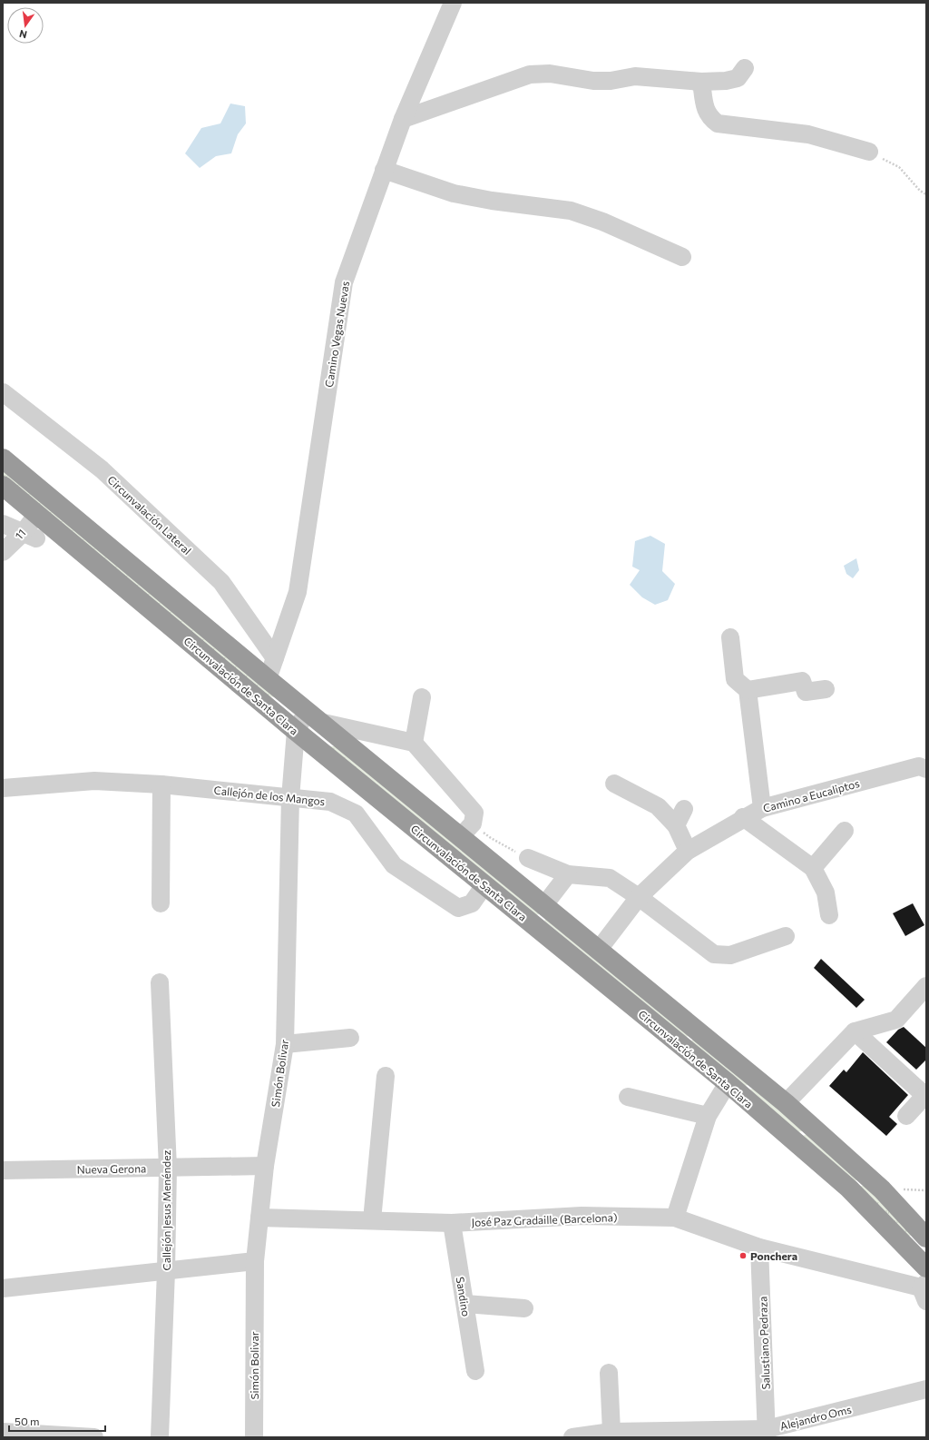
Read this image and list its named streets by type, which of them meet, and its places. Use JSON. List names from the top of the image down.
{
  "streets": {
    "highway": ["Circunvalación de Santa Clara"],
    "street": [
      "Camino Vegas Nuevas",
      "Circunvalación Lateral",
      "11",
      "Callejón de los Mangos",
      "Camino a Eucaliptos",
      "Simón Bolivar",
      "Nueva Gerona",
      "Callejón Jesus Menéndez",
      "José Paz Gradaille (Barcelona)",
      "Sandino",
      "Salustiano Pedraza",
      "Alejandro Oms"
    ]
  },
  "crossings": [
    ["Camino Vegas Nuevas", "Circunvalación Lateral"],
    ["Camino Vegas Nuevas", "Circunvalación de Santa Clara"],
    ["11", "Circunvalación de Santa Clara"],
    ["Circunvalación de Santa Clara", "Callejón de los Mangos"],
    ["Circunvalación de Santa Clara", "Camino a Eucaliptos"],
    ["Circunvalación de Santa Clara", "Simón Bolivar"],
    ["Callejón de los Mangos", "Simón Bolivar"],
    ["Simón Bolivar", "Nueva Gerona"],
    ["Simón Bolivar", "José Paz Gradaille (Barcelona)"],
    ["Nueva Gerona", "Callejón Jesus Menéndez"],
    ["José Paz Gradaille (Barcelona)", "Sandino"],
    ["José Paz Gradaille (Barcelona)", "Salustiano Pedraza"],
    ["Salustiano Pedraza", "Alejandro Oms"]
  ],
  "places": ["Ponchera"],
  "scale_bar": "50 m",
  "north": "bottom"
}
